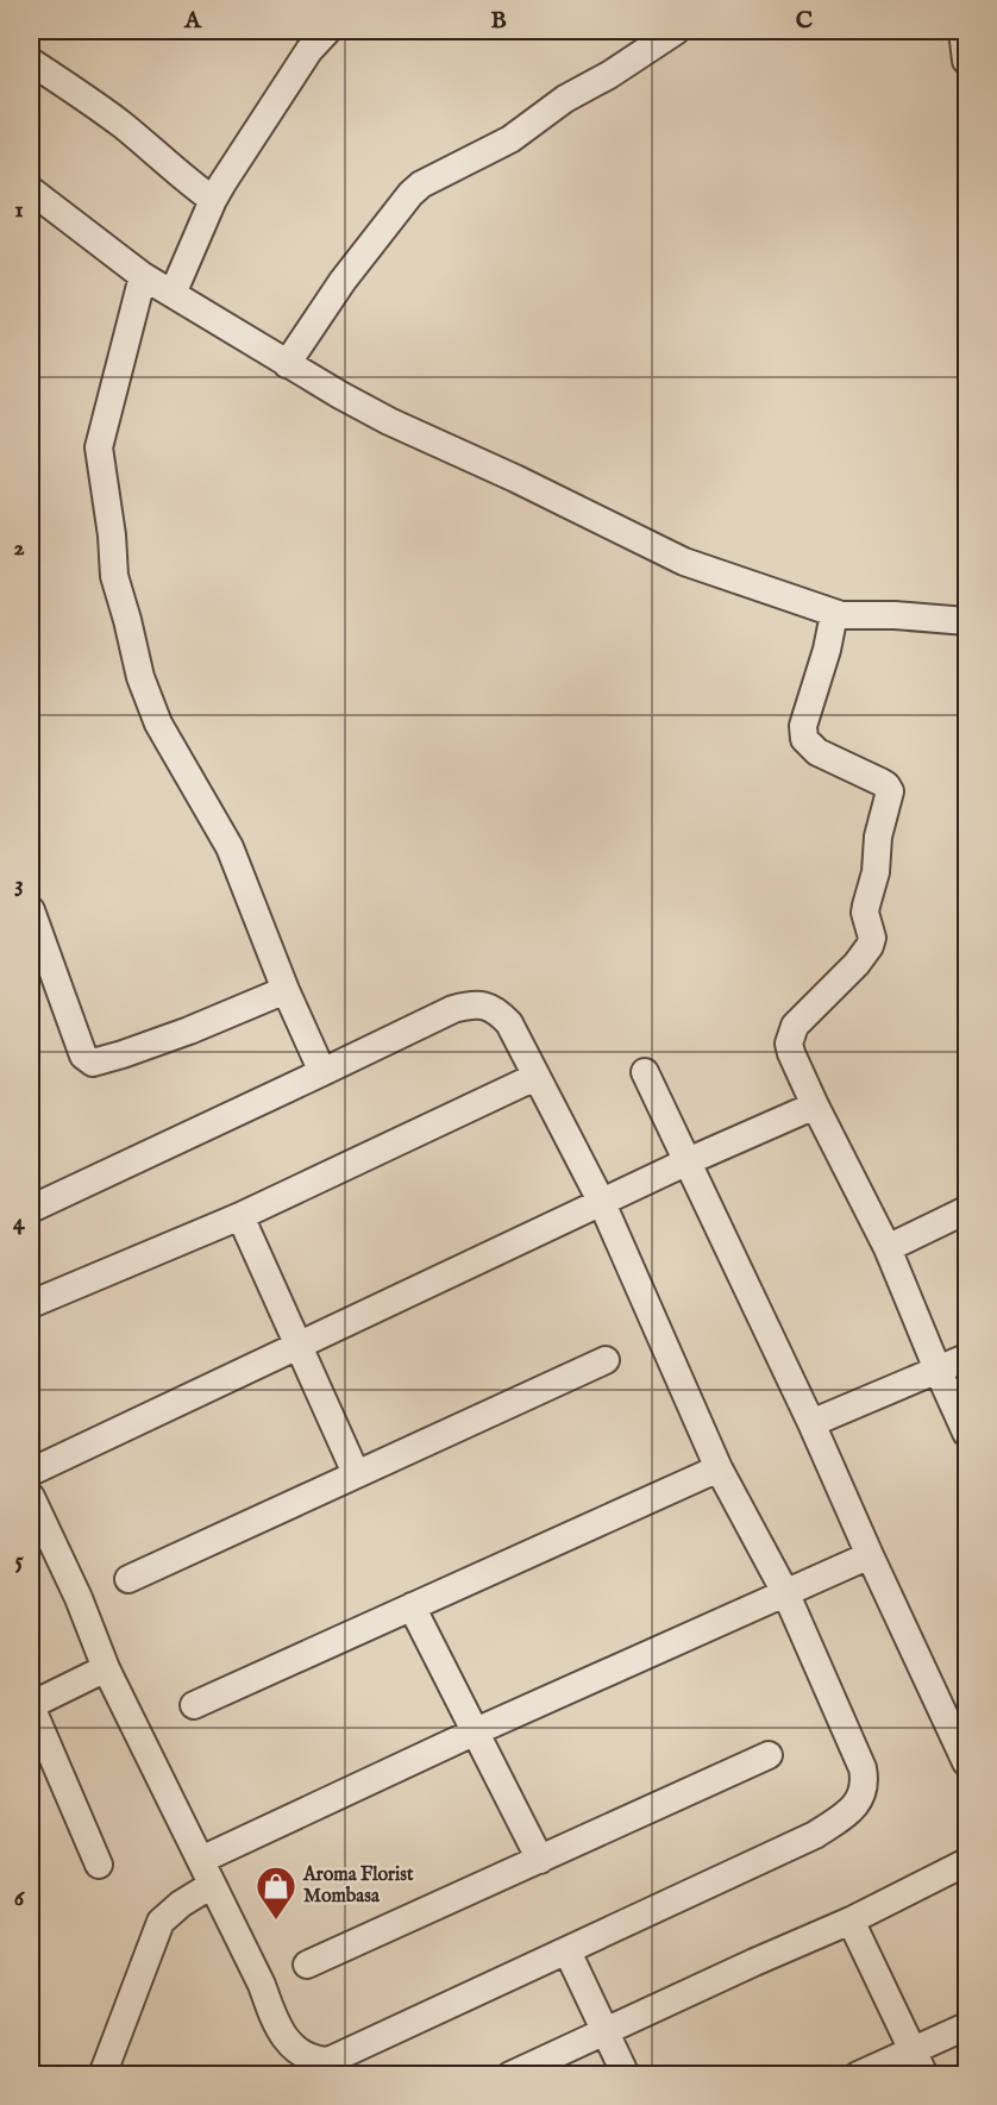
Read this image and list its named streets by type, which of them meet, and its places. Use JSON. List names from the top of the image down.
{
  "places": {
    "shop": ["Aroma Florist Mombasa"]
  },
  "grid": {
    "columns": ["A", "B", "C"],
    "rows": [
      "1",
      "2",
      "3",
      "4",
      "5",
      "6"
    ]
  }
}
